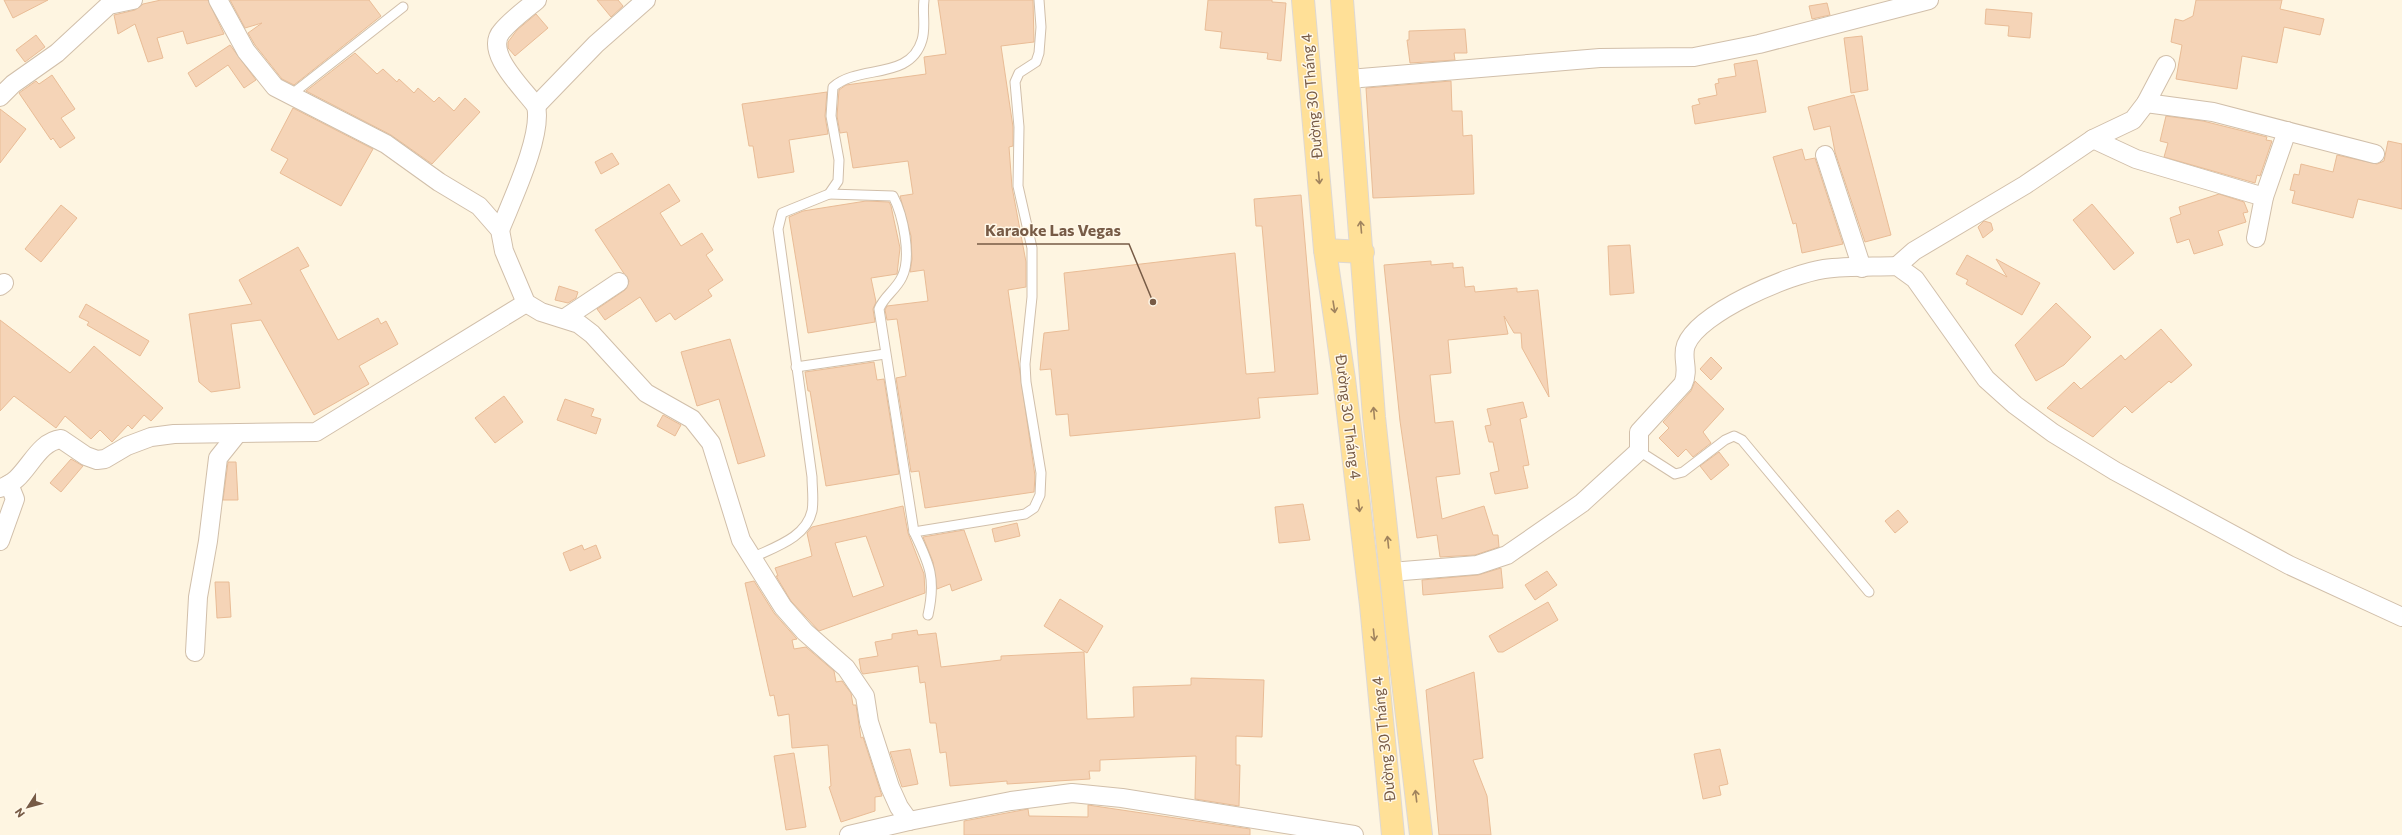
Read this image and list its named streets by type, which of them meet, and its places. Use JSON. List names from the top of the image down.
{
  "streets": {
    "main road": ["Đường 30 Tháng 4"]
  },
  "places": ["Karaoke Las Vegas"],
  "north": "bottom left"
}
